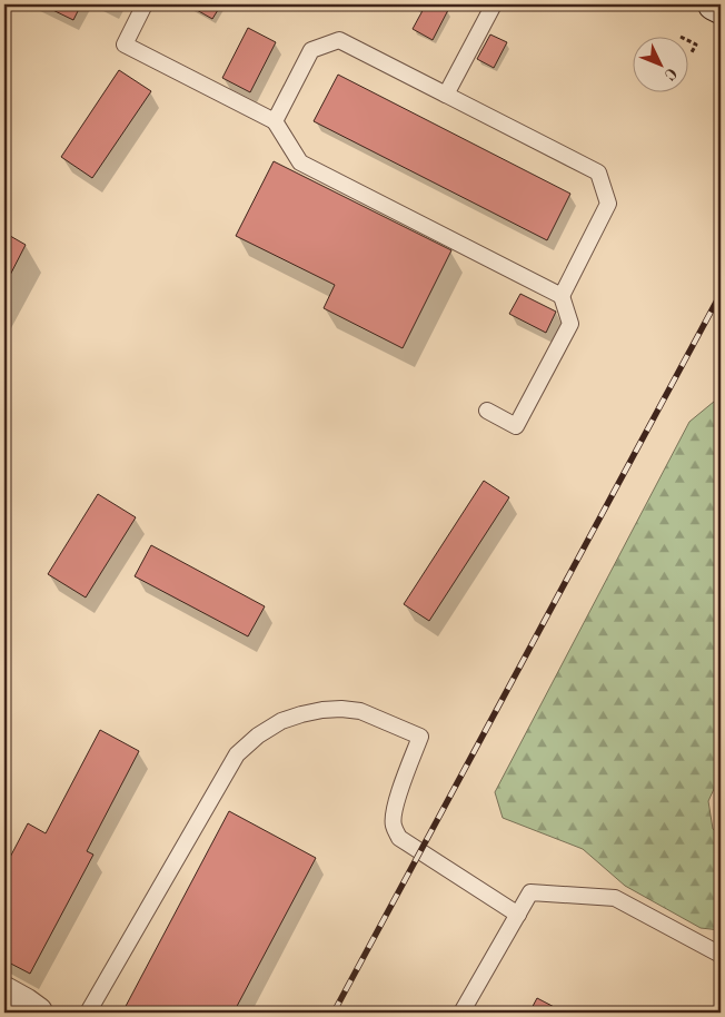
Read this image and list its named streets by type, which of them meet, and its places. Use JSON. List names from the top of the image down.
{
  "north": "bottom right"
}
